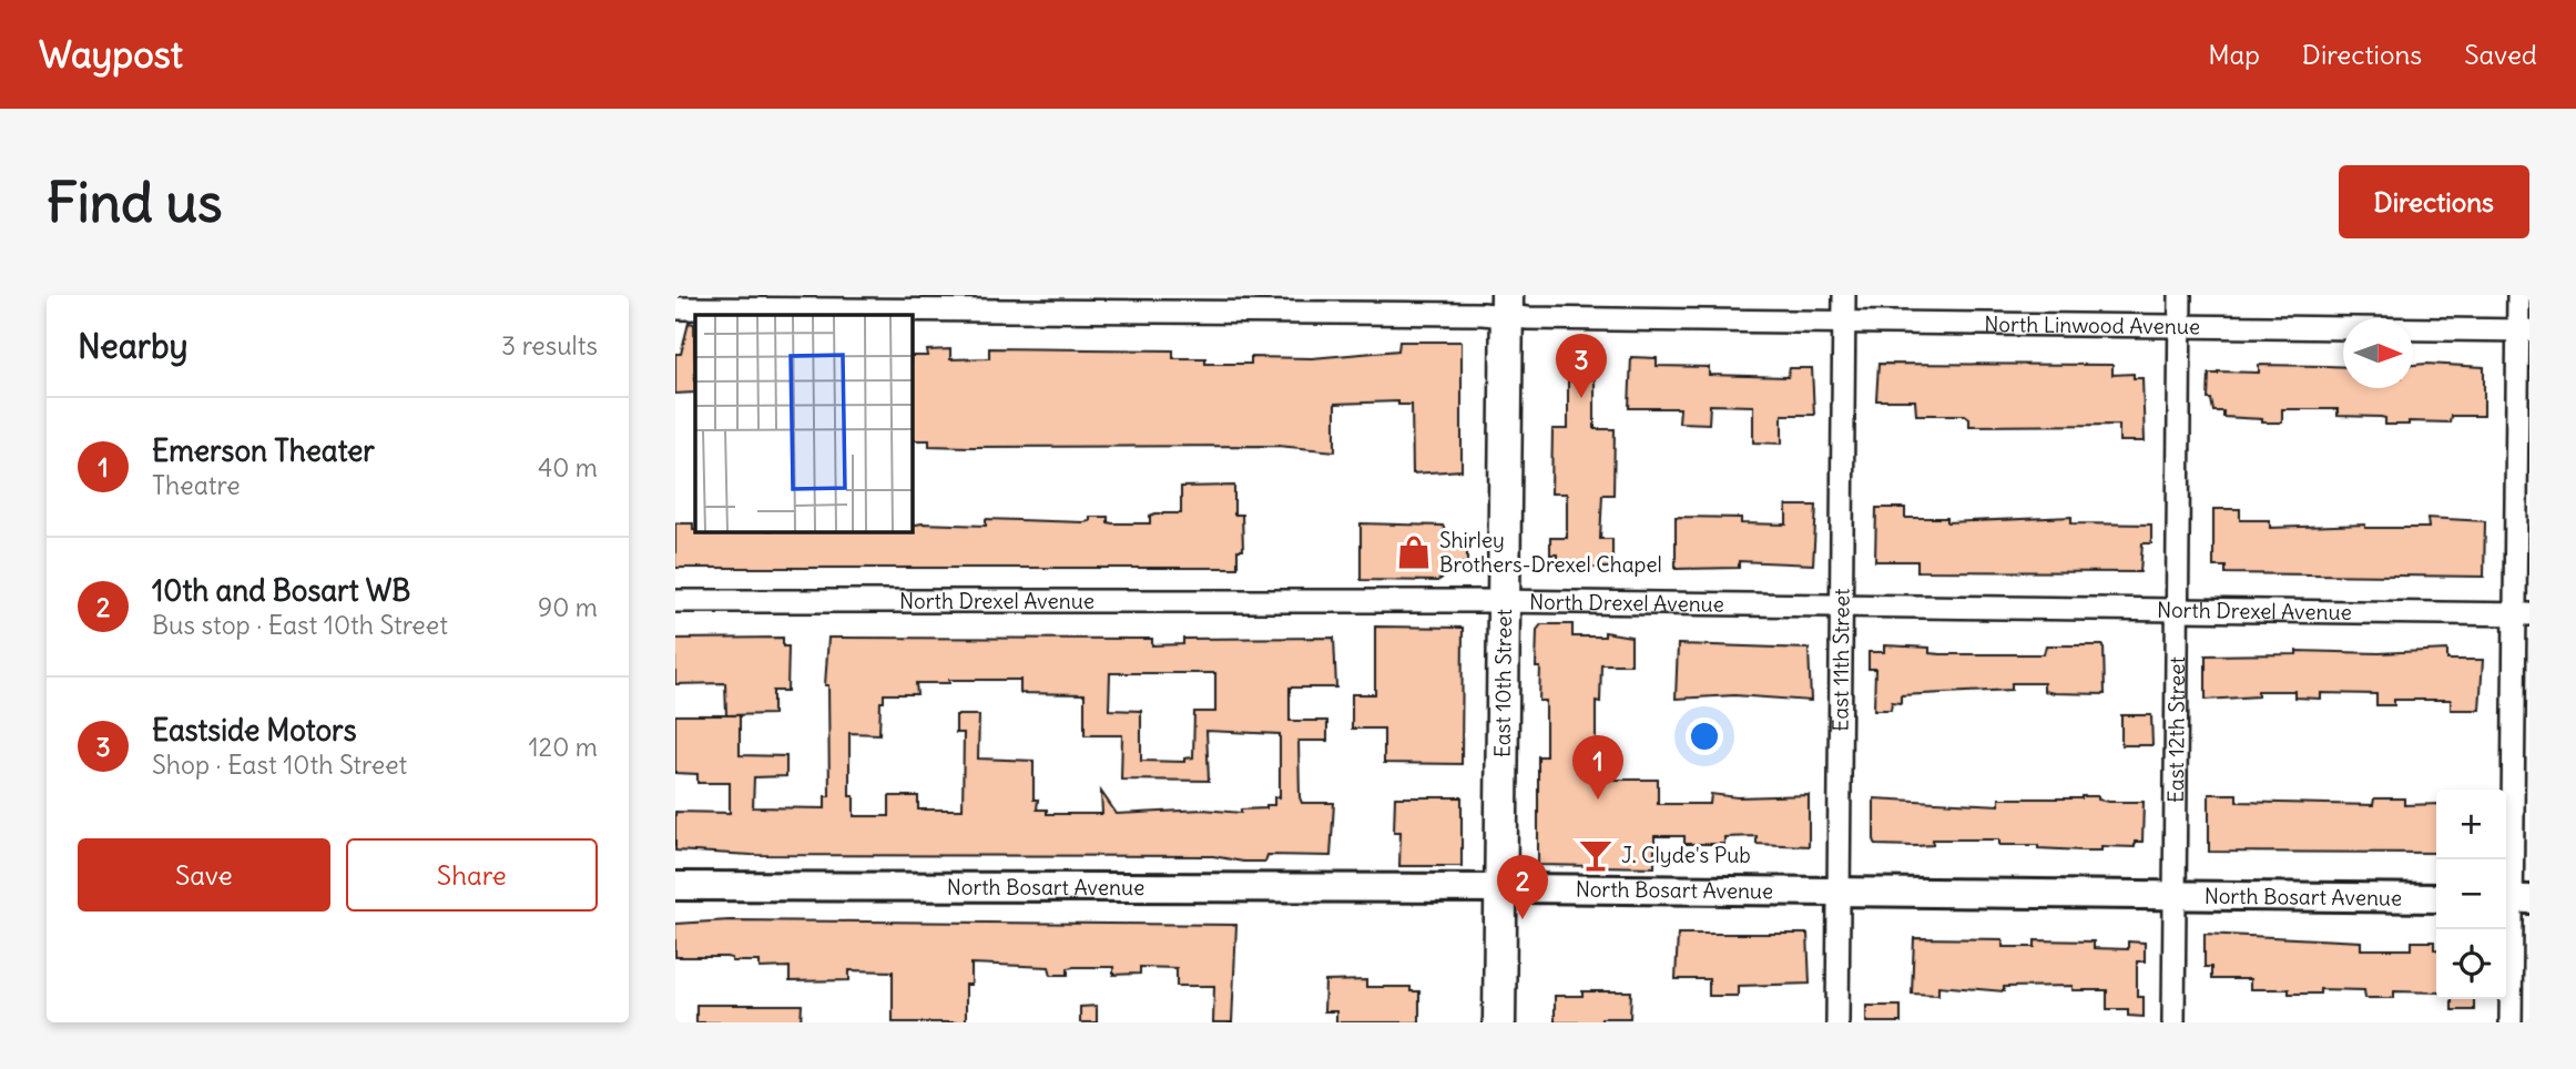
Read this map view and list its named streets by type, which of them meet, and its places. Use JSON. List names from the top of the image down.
{
  "streets": {
    "main road": ["East 10th Street"],
    "street": [
      "North Linwood Avenue",
      "North Drexel Avenue",
      "East 11th Street",
      "East 12th Street",
      "North Bosart Avenue"
    ]
  },
  "crossings": [
    ["North Linwood Avenue", "East 11th Street"],
    ["North Linwood Avenue", "East 10th Street"],
    ["North Linwood Avenue", "East 12th Street"],
    ["North Drexel Avenue", "East 11th Street"],
    ["North Drexel Avenue", "East 10th Street"],
    ["North Drexel Avenue", "East 12th Street"],
    ["East 11th Street", "North Bosart Avenue"],
    ["East 10th Street", "North Bosart Avenue"],
    ["East 12th Street", "North Bosart Avenue"]
  ],
  "places": {
    "shop": ["Shirley Brothers-Drexel Chapel"],
    "bar": ["J. Clyde's Pub"]
  },
  "north": "right",
  "page": {
    "header": "Waypost",
    "nav": ["Map", "Directions", "Saved"],
    "buttons": [
      "Directions",
      ["Save", "Share"]
    ],
    "title": "Find us",
    "heading": ["Nearby", "3 results"],
    "pins": ["3", "1", "2"],
    "list": [
      {
        "mark": "1",
        "name": "Emerson Theater",
        "note": "Theatre",
        "value": "40 m"
      },
      {
        "mark": "2",
        "name": "10th and Bosart WB",
        "note": "Bus stop · East 10th Street",
        "value": "90 m"
      },
      {
        "mark": "3",
        "name": "Eastside Motors",
        "note": "Shop · East 10th Street",
        "value": "120 m"
      }
    ],
    "map_buttons": ["+", "−"]
  }
}
